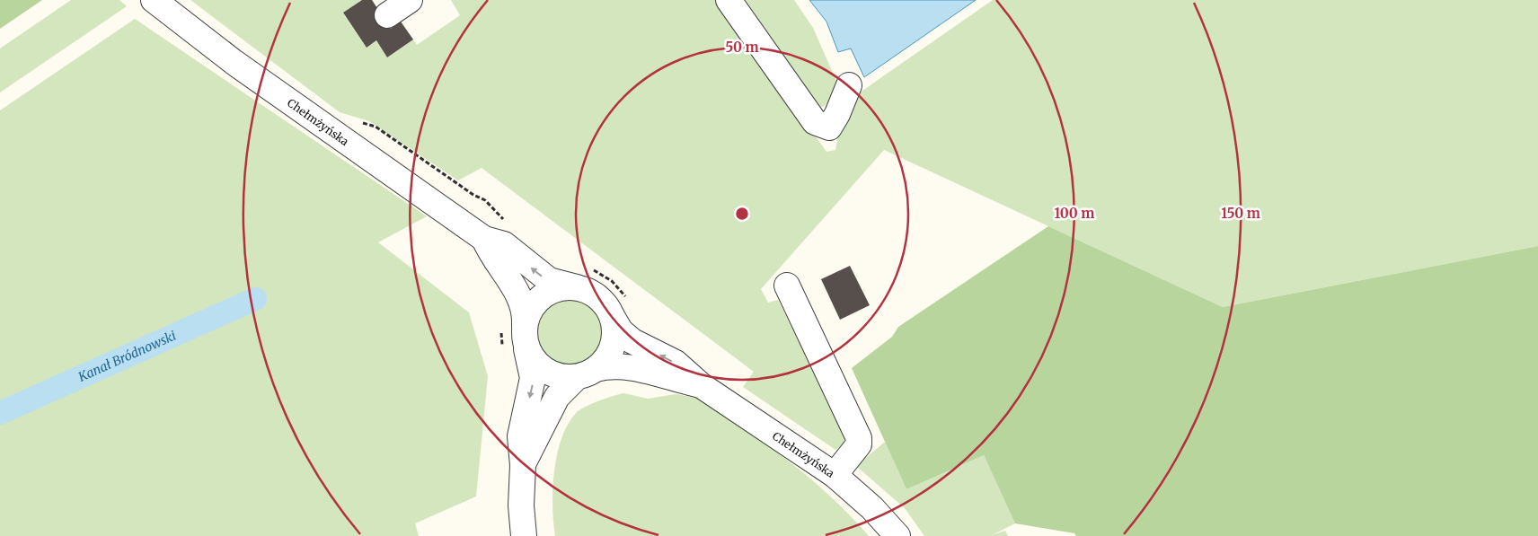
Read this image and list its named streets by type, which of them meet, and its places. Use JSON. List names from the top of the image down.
{
  "streets": {
    "street": ["Chełmżyńska"]
  },
  "water": ["Kanał Bródnowski"],
  "rings": ["50 m", "100 m", "150 m"]
}
